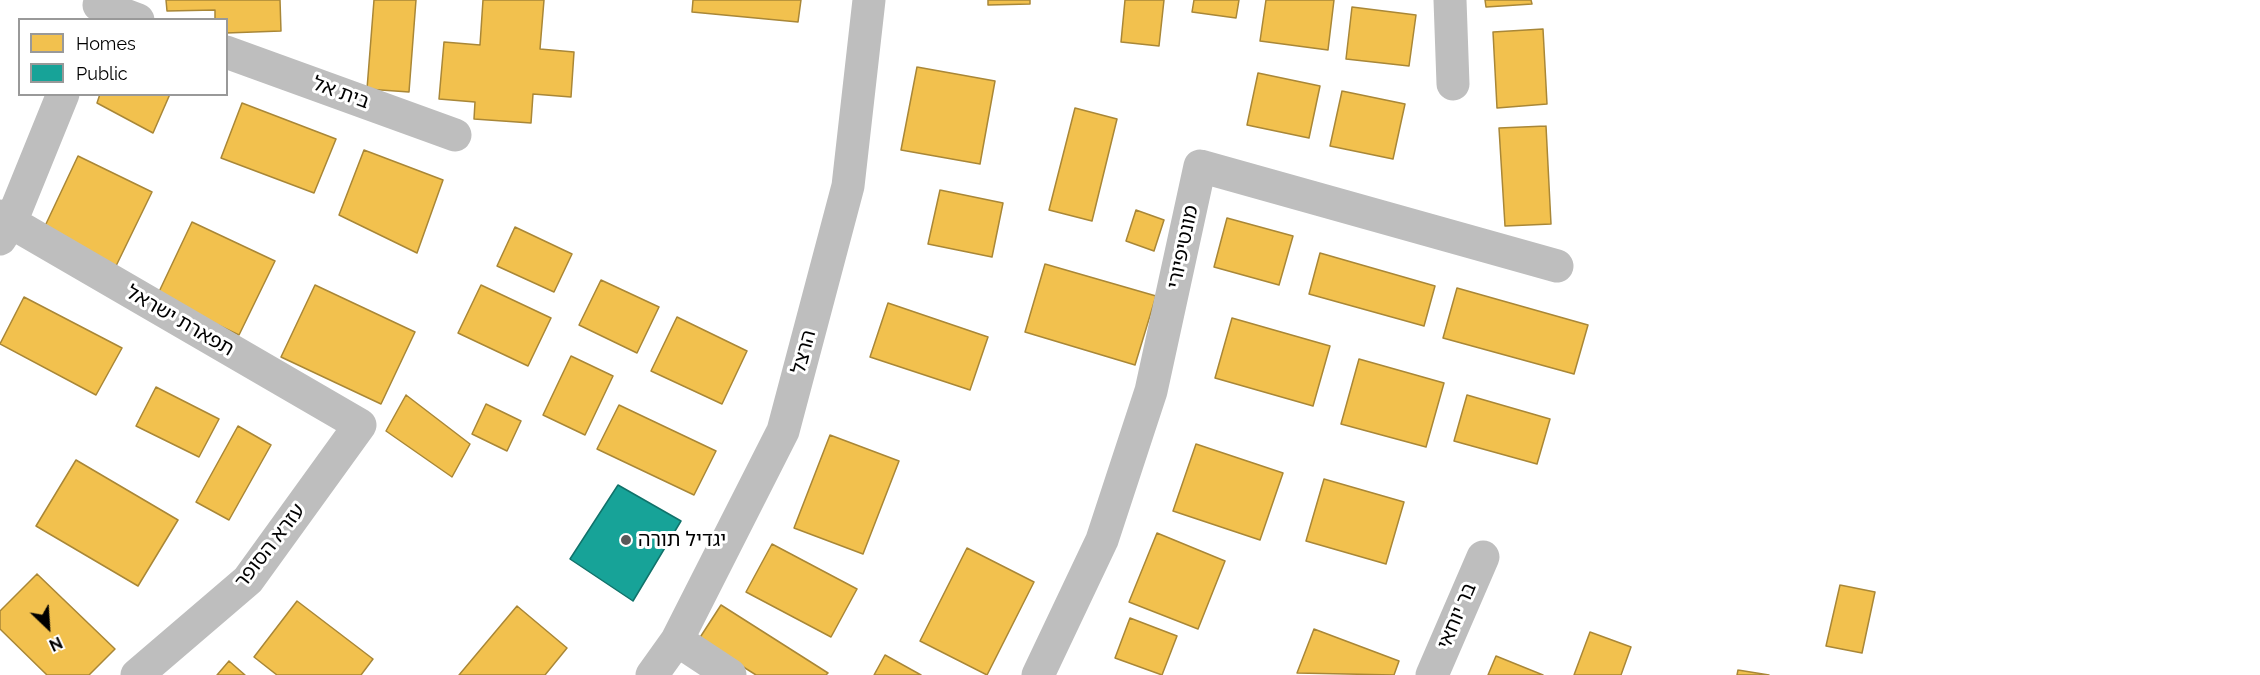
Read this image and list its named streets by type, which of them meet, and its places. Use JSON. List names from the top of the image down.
{
  "streets": {
    "street": [
      "בית אל",
      "מונטיפיורי",
      "תפארת ישראל",
      "הרצל",
      "עזרא הסופר",
      "בר יוחאי"
    ]
  },
  "crossings": [
    ["תפארת ישראל", "עזרא הסופר"]
  ],
  "places": ["יגדיל תורה"],
  "legend": ["Homes", "Public"],
  "north": "bottom right"
}
